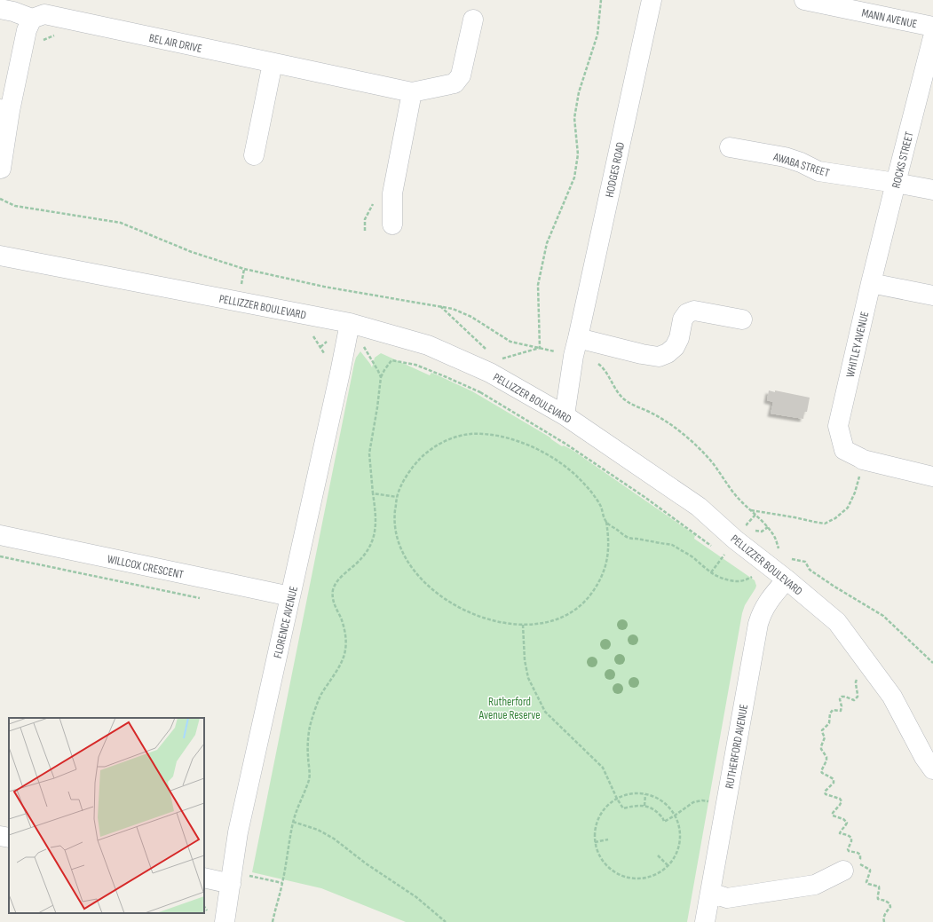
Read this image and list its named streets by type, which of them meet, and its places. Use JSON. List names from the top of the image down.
{
  "streets": {
    "street": [
      "MANN AVENUE",
      "BEL AIR DRIVE",
      "ROCKS STREET",
      "AWABA STREET",
      "HODGES ROAD",
      "PELLIZZER BOULEVARD",
      "WHITLEY AVENUE",
      "WILLCOX CRESCENT",
      "FLORENCE AVENUE",
      "RUTHERFORD AVENUE"
    ]
  },
  "crossings": [
    ["ROCKS STREET", "AWABA STREET"],
    ["ROCKS STREET", "WHITLEY AVENUE"],
    ["HODGES ROAD", "PELLIZZER BOULEVARD"],
    ["PELLIZZER BOULEVARD", "FLORENCE AVENUE"],
    ["PELLIZZER BOULEVARD", "RUTHERFORD AVENUE"],
    ["WILLCOX CRESCENT", "FLORENCE AVENUE"]
  ],
  "parks": ["Rutherford Avenue Reserve"]
}
